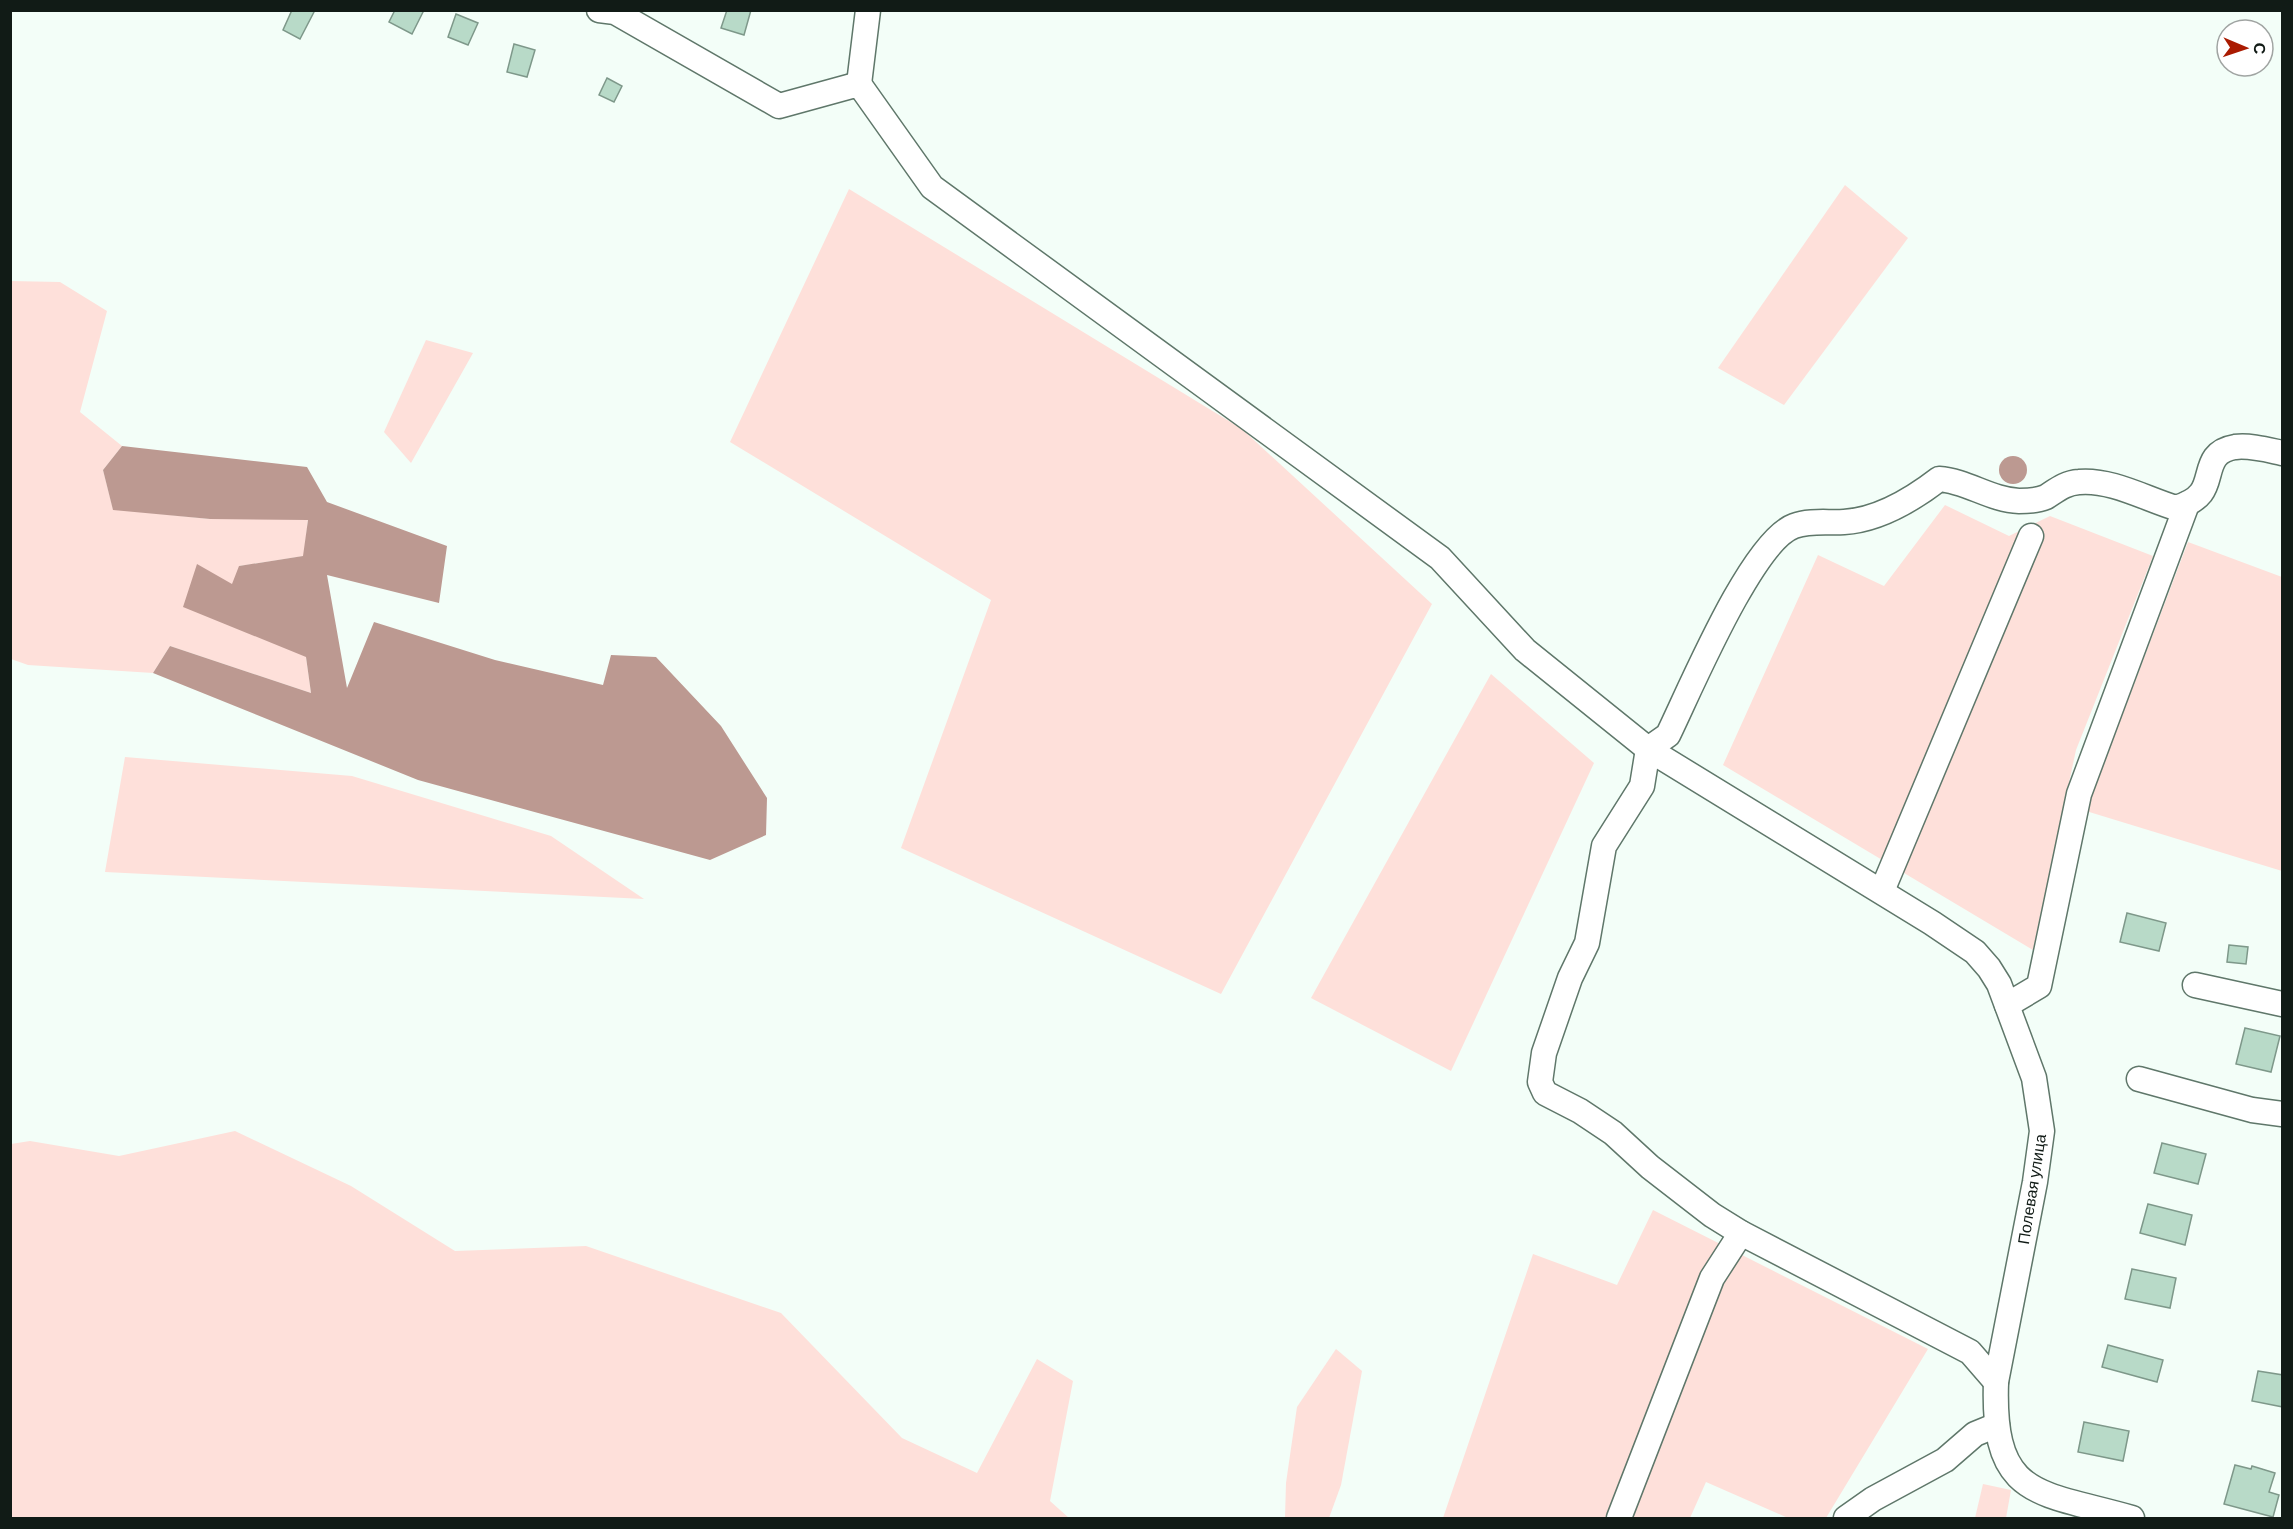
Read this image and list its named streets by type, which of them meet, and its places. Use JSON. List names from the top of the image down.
{
  "streets": {
    "street": ["Полевая улица"]
  },
  "north": "right"
}
